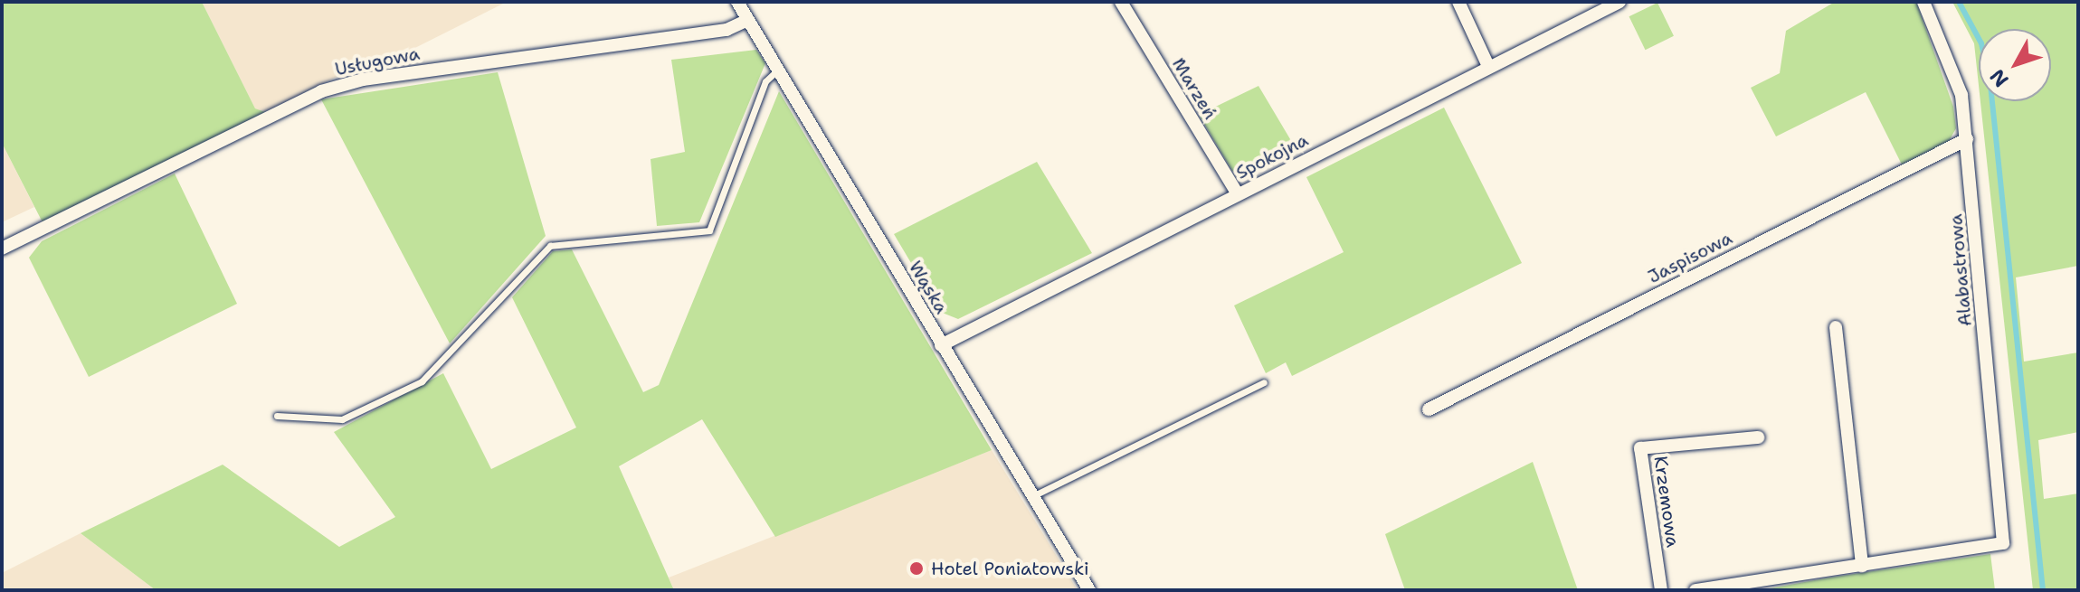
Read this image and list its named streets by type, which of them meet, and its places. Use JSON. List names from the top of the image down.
{
  "streets": {
    "street": [
      "Usługowa",
      "Marzeń",
      "Spokojna",
      "Jaspisowa",
      "Alabastrowa",
      "Wąska",
      "Krzemowa"
    ]
  },
  "crossings": [
    ["Usługowa", "Wąska"],
    ["Marzeń", "Spokojna"],
    ["Spokojna", "Wąska"],
    ["Jaspisowa", "Alabastrowa"]
  ],
  "places": ["Hotel Poniatowski"],
  "north": "bottom left"
}
